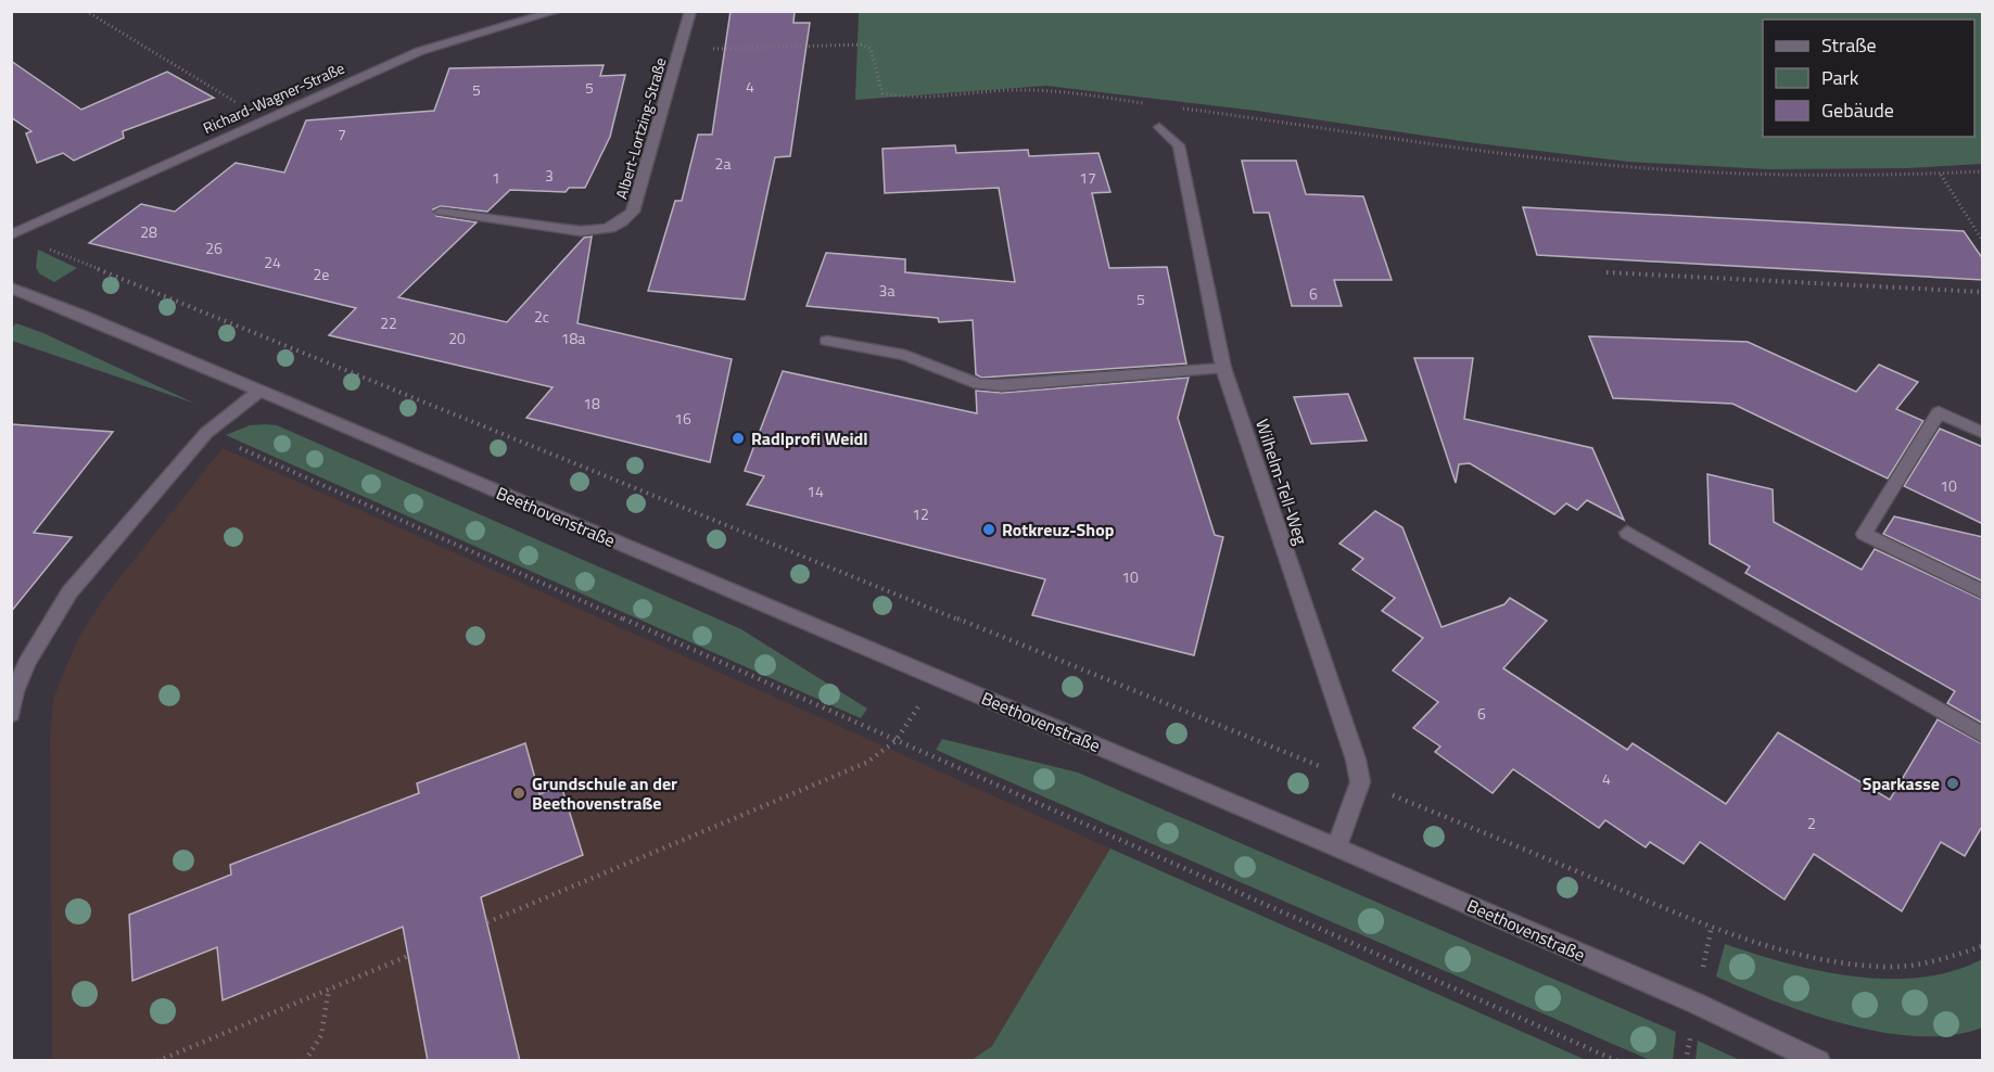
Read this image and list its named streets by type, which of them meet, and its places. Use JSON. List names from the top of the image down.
{
  "streets": {
    "street": [
      "Richard-Wagner-Straße",
      "Albert-Lortzing-Straße",
      "Wilhelm-Tell-Weg",
      "Beethovenstraße"
    ]
  },
  "places": [
    "Radlprofi Weidl",
    "Rotkreuz-Shop",
    "Sparkasse",
    "Grundschule an der Beethovenstraße"
  ],
  "house_numbers": [
    "4",
    "5",
    "5",
    "7",
    "2a",
    "3",
    "1",
    "17",
    "28",
    "26",
    "24",
    "2e",
    "3a",
    "6",
    "5",
    "2c",
    "22",
    "20",
    "18a",
    "18",
    "16",
    "10",
    "14",
    "12",
    "10",
    "6",
    "4",
    "2"
  ],
  "legend": ["Straße", "Park", "Gebäude"]
}
